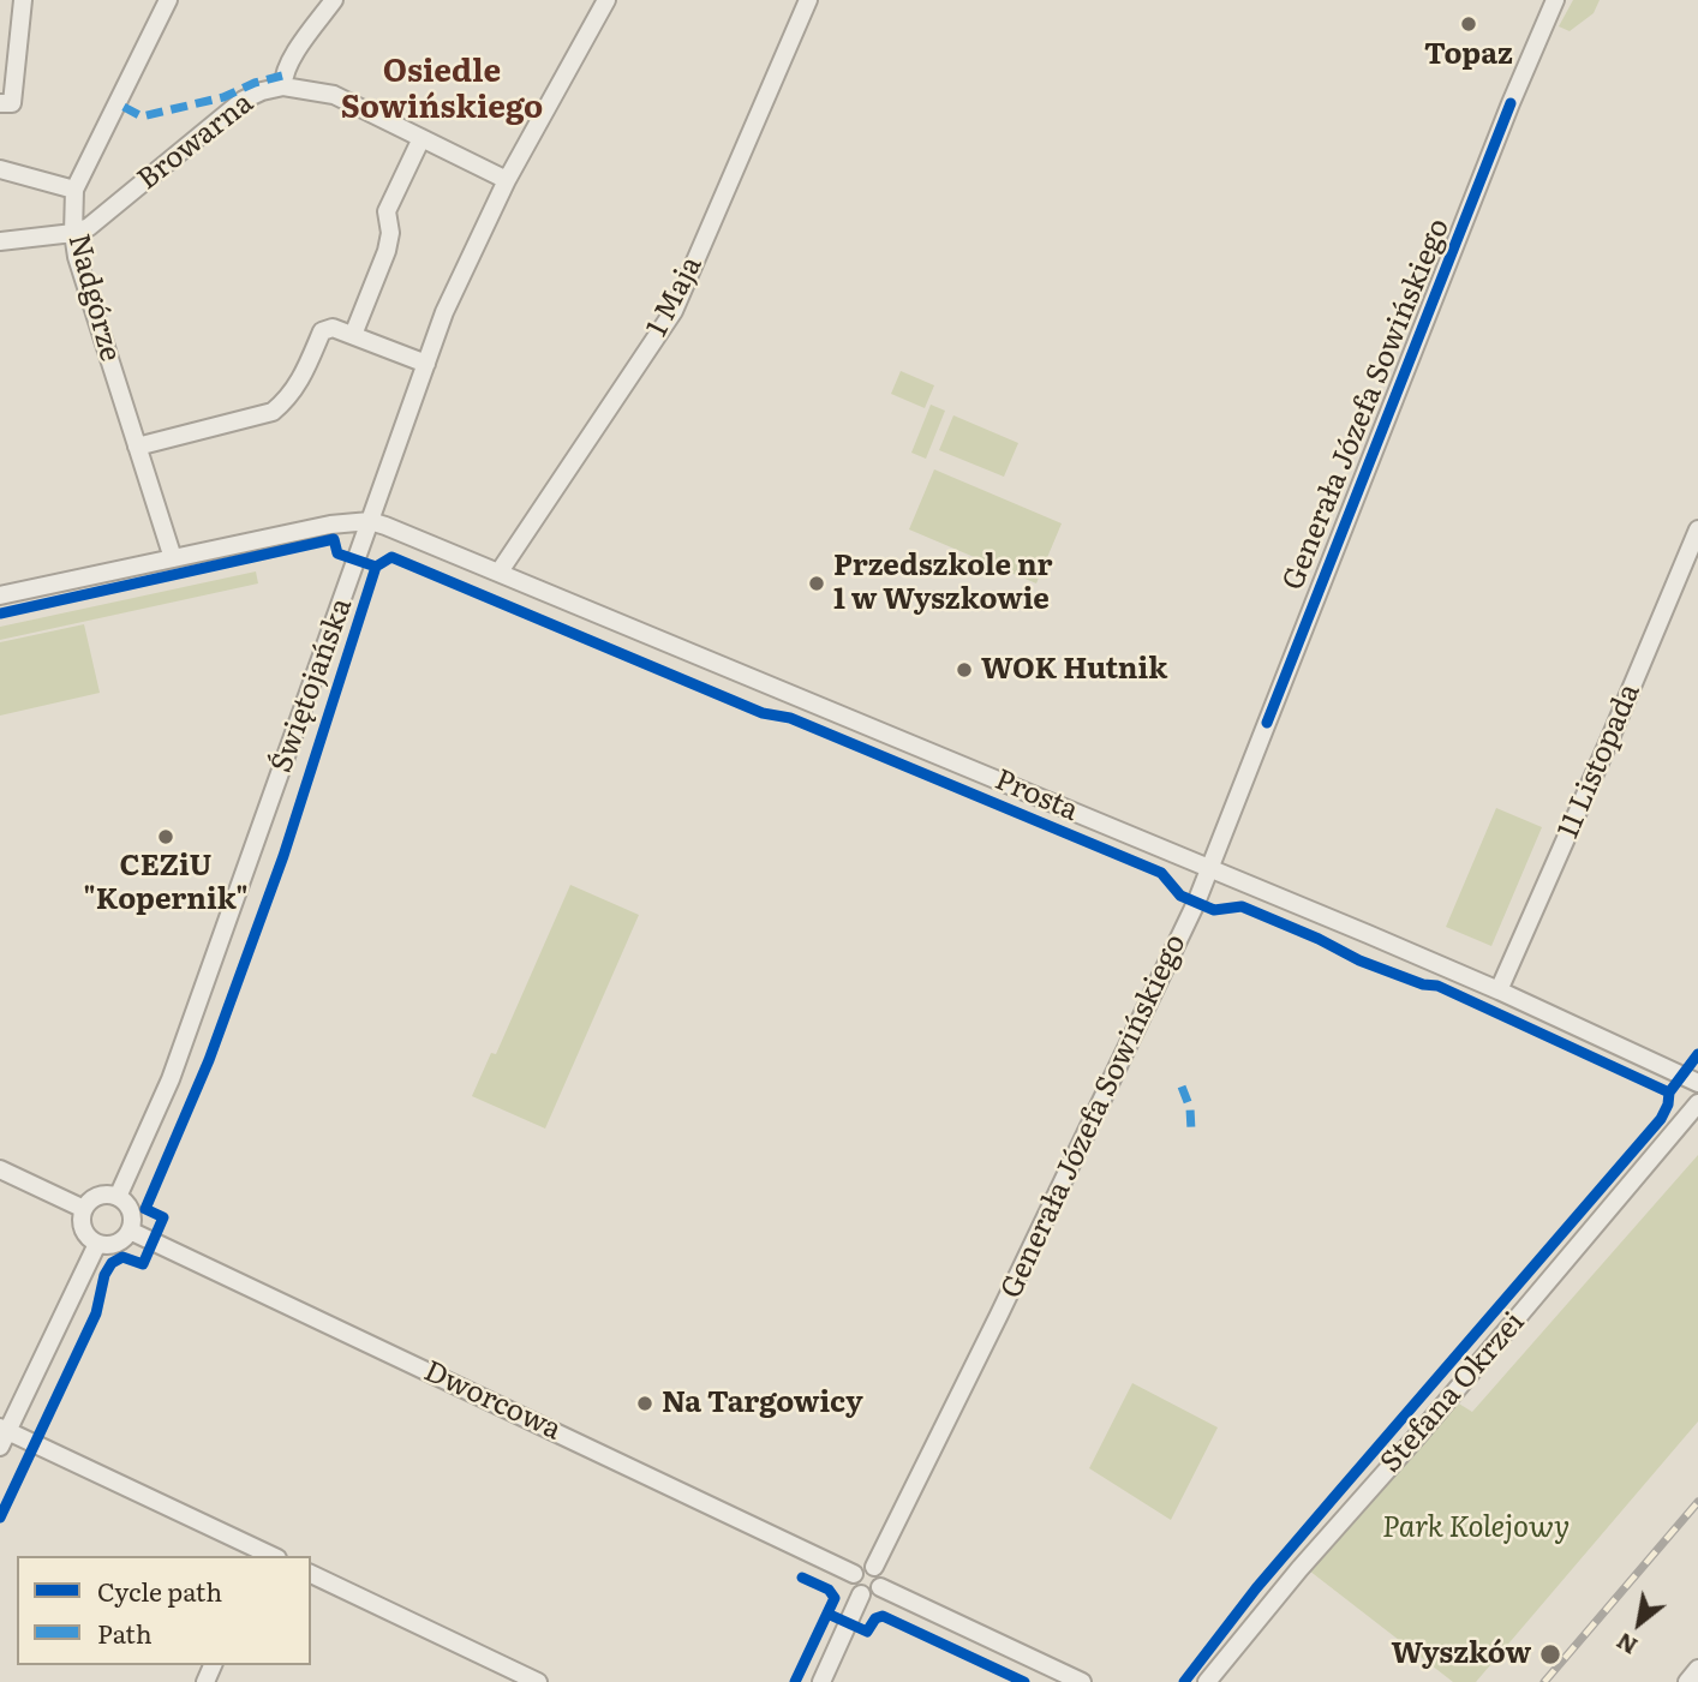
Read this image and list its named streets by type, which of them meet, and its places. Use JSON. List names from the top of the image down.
{
  "streets": {
    "street": [
      "Browarna",
      "1 Maja",
      "Nadgórze",
      "Generała Józefa Sowińskiego",
      "Świętojańska",
      "11 Listopada",
      "Prosta",
      "Stefana Okrzei",
      "Dworcowa"
    ]
  },
  "crossings": [
    ["Browarna", "Nadgórze"],
    ["Browarna", "Świętojańska"],
    ["1 Maja", "Prosta"],
    ["Generała Józefa Sowińskiego", "Prosta"],
    ["Generała Józefa Sowińskiego", "Dworcowa"],
    ["Świętojańska", "Prosta"],
    ["Świętojańska", "Dworcowa"],
    ["11 Listopada", "Prosta"]
  ],
  "districts": ["Osiedle Sowińskiego"],
  "parks": ["Park Kolejowy"],
  "places": [
    "Topaz",
    "Przedszkole nr 1 w Wyszkowie",
    "WOK Hutnik",
    "CEZiU \"Kopernik\"",
    "Na Targowicy",
    "Wyszków"
  ],
  "legend": ["Cycle path", "Path"],
  "north": "bottom left"
}
